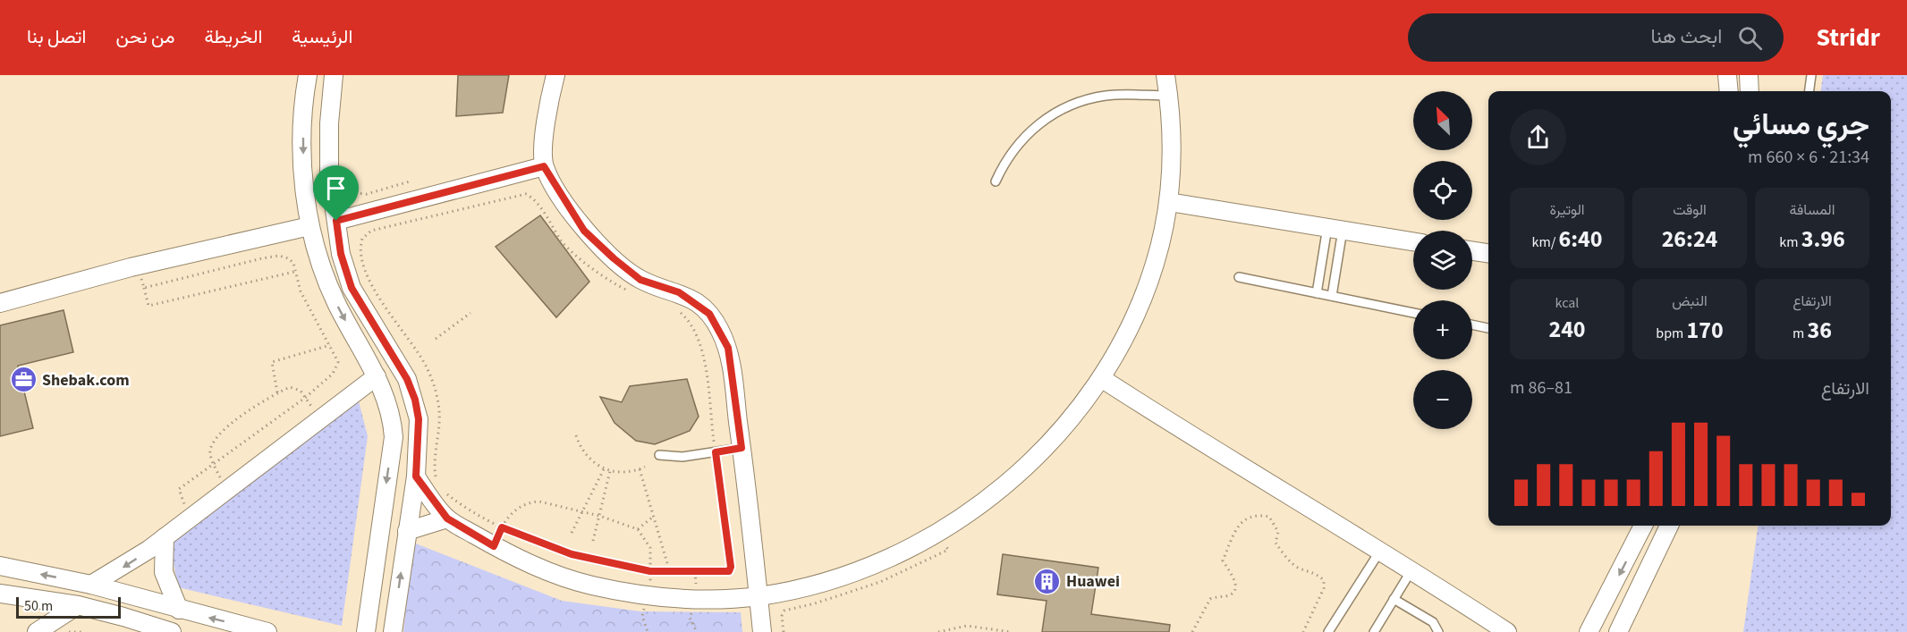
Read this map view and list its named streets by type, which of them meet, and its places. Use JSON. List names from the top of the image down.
{
  "places": {
    "office": ["Shebak.com"],
    "building": ["Huawei"]
  },
  "scale_bar": "50 m",
  "north": "top left",
  "page": {
    "header": "Stridr",
    "search": "ابحث هنا",
    "nav": [
      "الرئيسية",
      "الخريطة",
      "من نحن",
      "اتصل بنا"
    ],
    "map_buttons": ["+", "−"],
    "heading": ["جري مسائي", "21:34 · 6 × 660 m"],
    "stats": [
      ["المسافة", "3.96 km"],
      ["الوقت", "26:24"],
      ["الوتيرة", "6:40 /km"],
      ["الارتفاع", "36 m"],
      ["النبض", "170 bpm"],
      ["kcal", "240"]
    ],
    "chart": ["الارتفاع", "81–86 m"],
    "scale": "50 m"
  }
}
